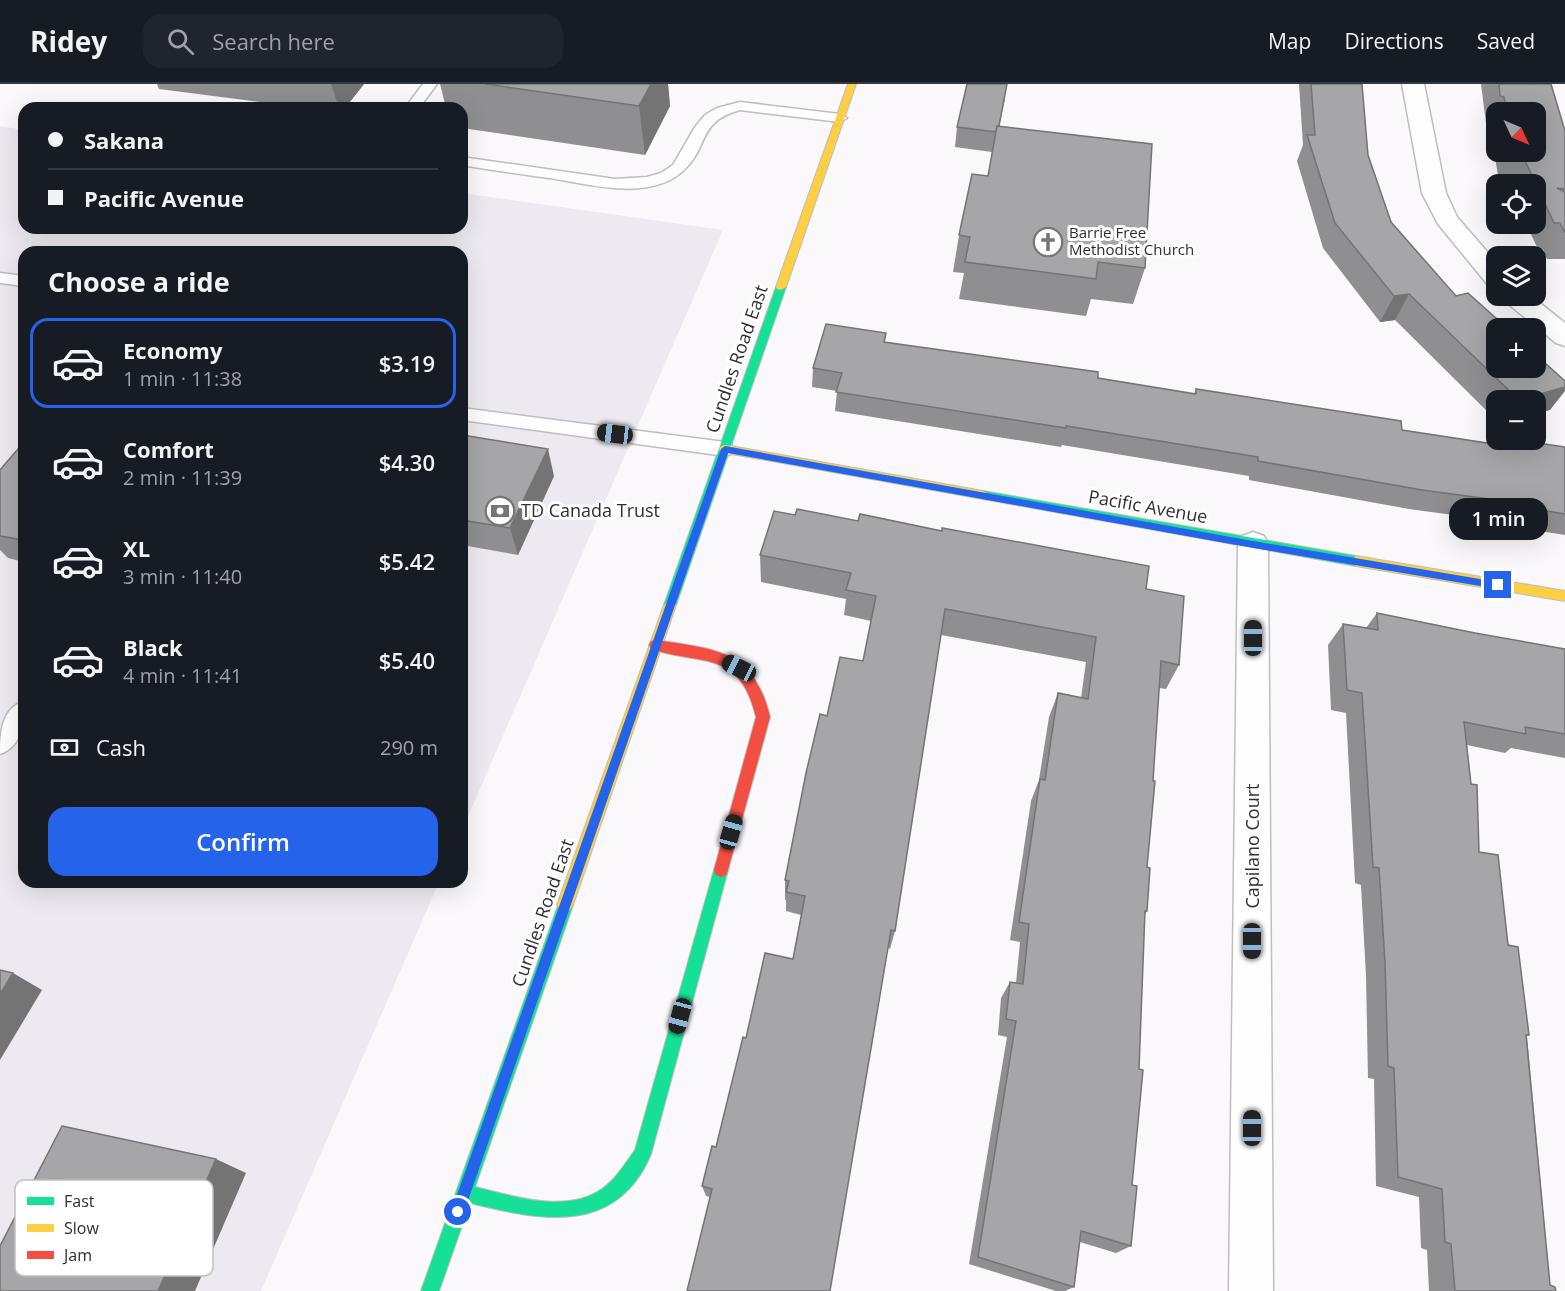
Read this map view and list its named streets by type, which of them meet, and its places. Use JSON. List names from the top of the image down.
{
  "streets": {
    "main road": ["Cundles Road East", "Pacific Avenue"],
    "street": ["Capilano Court"]
  },
  "crossings": [
    ["Cundles Road East", "Pacific Avenue"],
    ["Pacific Avenue", "Capilano Court"]
  ],
  "places": {
    "church": ["Barrie Free Methodist Church"],
    "bank": ["TD Canada Trust"]
  },
  "legend": ["Fast", "Slow", "Jam"],
  "north": "bottom right",
  "page": {
    "header": "Ridey",
    "search": "Search here",
    "nav": ["Map", "Directions", "Saved"],
    "map_buttons": ["+", "−"],
    "banner": ["Sakana", "Pacific Avenue"],
    "heading": "Choose a ride",
    "list": [
      {
        "name": "Economy",
        "note": "1 min · 11:38",
        "value": "$3.19"
      },
      {
        "name": "Comfort",
        "note": "2 min · 11:39",
        "value": "$4.30"
      },
      {
        "name": "XL",
        "note": "3 min · 11:40",
        "value": "$5.42"
      },
      {
        "name": "Black",
        "note": "4 min · 11:41",
        "value": "$5.40"
      }
    ],
    "bubble": "1 min",
    "pay": ["Cash", "290 m"],
    "buttons": "Confirm"
  }
}
